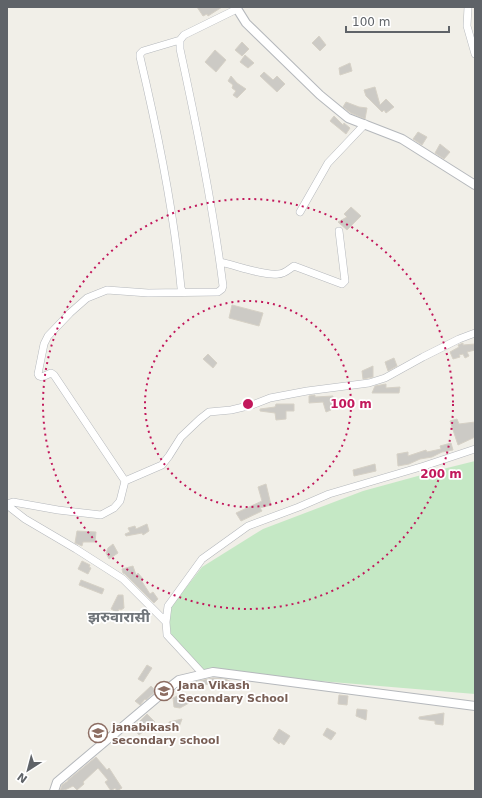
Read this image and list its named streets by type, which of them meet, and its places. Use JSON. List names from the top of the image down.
{
  "districts": ["झरुवारासी"],
  "places": {
    "school or university": ["Jana Vikash Secondary School", "janabikash secondary school"]
  },
  "scale_bar": "100 m",
  "north": "bottom left",
  "rings": ["100 m", "200 m"]
}
